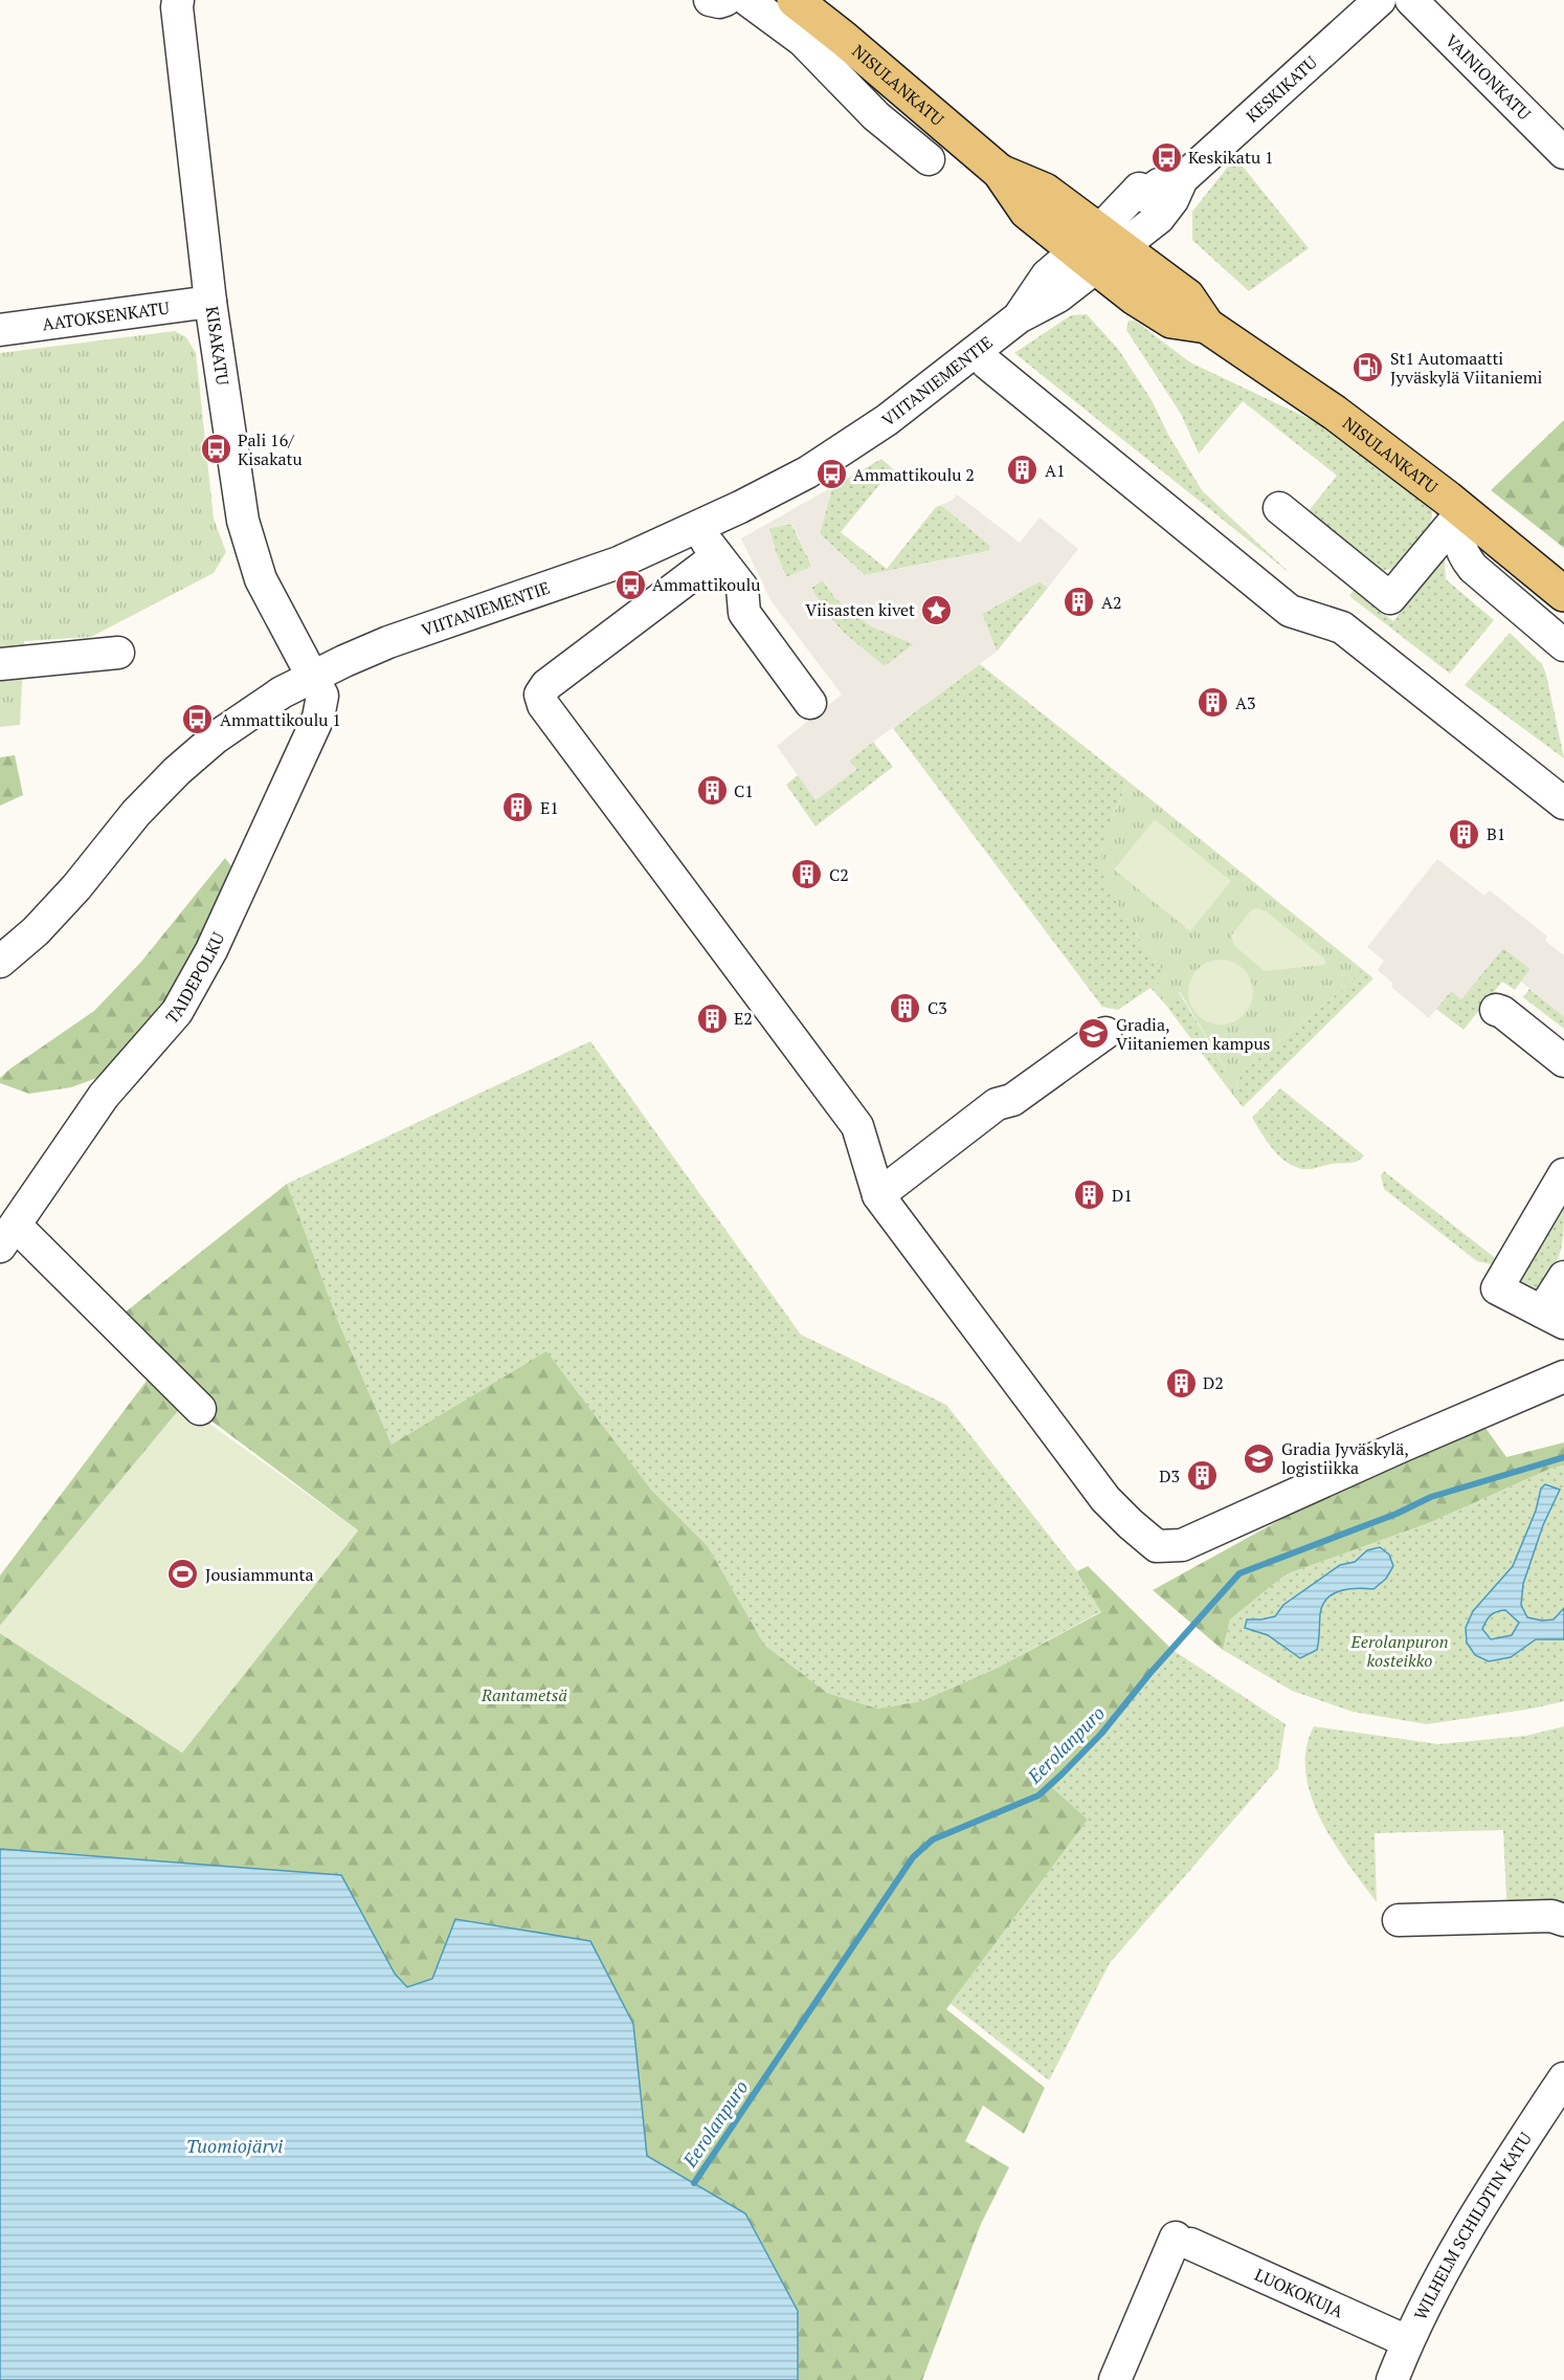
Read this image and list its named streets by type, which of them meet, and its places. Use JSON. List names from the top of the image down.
{
  "streets": {
    "main road": ["NISULANKATU"],
    "street": [
      "VAINIONKATU",
      "KESKIKATU",
      "AATOKSENKATU",
      "KISAKATU",
      "VIITANIEMENTIE",
      "TAIDEPOLKU",
      "WILHELM SCHILDTIN KATU",
      "LUOKOKUJA"
    ]
  },
  "crossings": [
    ["NISULANKATU", "KESKIKATU"],
    ["NISULANKATU", "VIITANIEMENTIE"],
    ["KESKIKATU", "VIITANIEMENTIE"],
    ["AATOKSENKATU", "KISAKATU"],
    ["KISAKATU", "VIITANIEMENTIE"],
    ["KISAKATU", "TAIDEPOLKU"],
    ["VIITANIEMENTIE", "TAIDEPOLKU"],
    ["WILHELM SCHILDTIN KATU", "LUOKOKUJA"]
  ],
  "water": ["Eerolanpuro", "Tuomiojärvi"],
  "parks": ["Eerolanpuron kosteikko", "Rantametsä"],
  "places": {
    "bus stop": [
      "Keskikatu 1",
      "Pali 16/ Kisakatu",
      "Ammattikoulu 2",
      "Ammattikoulu",
      "Ammattikoulu 1"
    ],
    "fuel station": ["St1 Automaatti Jyväskylä Viitaniemi"],
    "building": [
      "A1",
      "A2",
      "A3",
      "C1",
      "E1",
      "B1",
      "C2",
      "C3",
      "E2",
      "D1",
      "D2",
      "D3"
    ],
    "place": ["Viisasten kivet"],
    "school or university": ["Gradia, Viitaniemen kampus", "Gradia Jyväskylä, logistiikka"],
    "sports": ["Jousiammunta"]
  }
}
